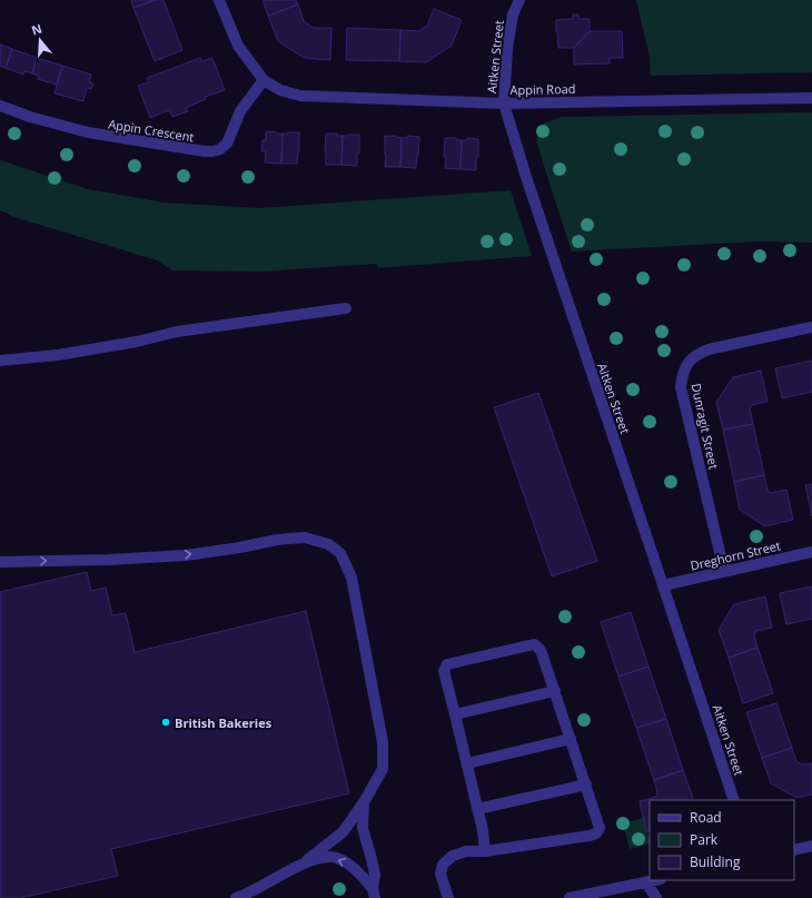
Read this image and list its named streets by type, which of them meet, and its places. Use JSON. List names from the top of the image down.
{
  "streets": {
    "street": [
      "Aitken Street",
      "Appin Road",
      "Appin Crescent",
      "Dunragit Street",
      "Dreghorn Street"
    ]
  },
  "crossings": [
    ["Aitken Street", "Appin Road"],
    ["Aitken Street", "Dreghorn Street"],
    ["Appin Road", "Appin Crescent"],
    ["Dunragit Street", "Dreghorn Street"]
  ],
  "places": ["British Bakeries"],
  "legend": ["Road", "Park", "Building"],
  "north": "top"
}
